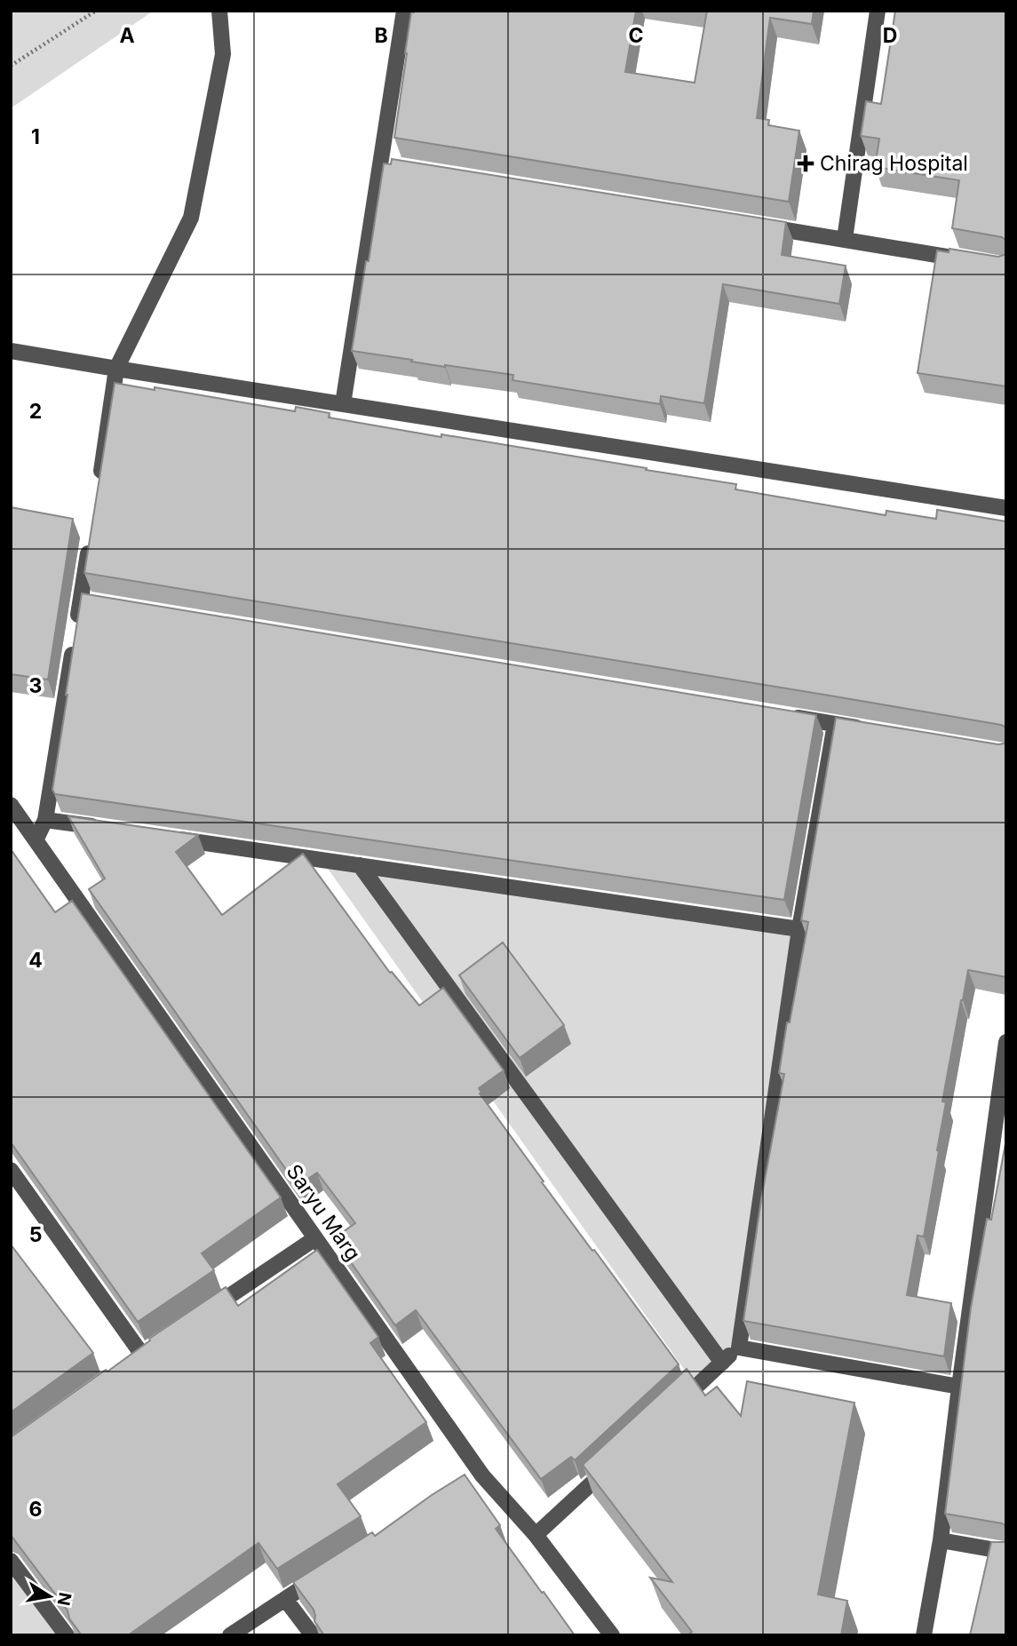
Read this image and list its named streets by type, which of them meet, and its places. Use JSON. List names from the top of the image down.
{
  "streets": {
    "street": ["Saryu Marg"]
  },
  "places": {
    "health": ["Chirag Hospital"]
  },
  "north": "right",
  "grid": {
    "columns": [
      "A",
      "B",
      "C",
      "D"
    ],
    "rows": [
      "1",
      "2",
      "3",
      "4",
      "5",
      "6"
    ]
  }
}
